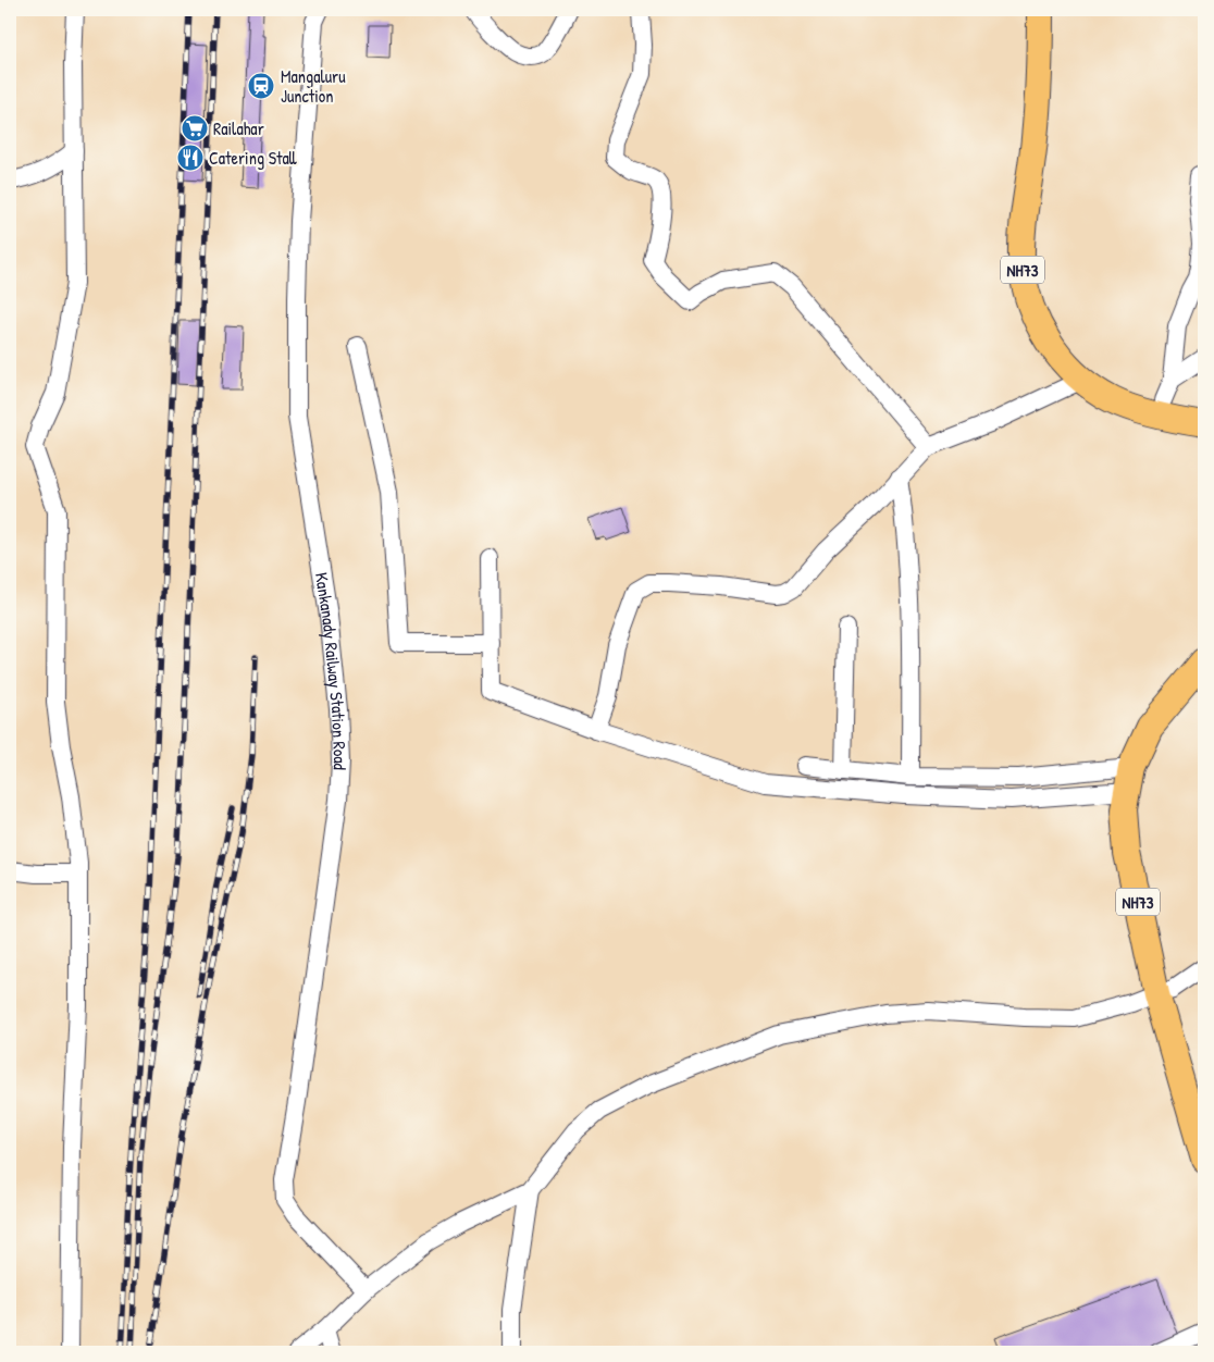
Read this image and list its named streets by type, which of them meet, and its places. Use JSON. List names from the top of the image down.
{
  "streets": {
    "highway": ["NH73"],
    "street": ["Kankanady Railway Station Road"]
  },
  "places": {
    "station": ["Mangaluru Junction"],
    "supermarket": ["Railahar"],
    "restaurant": ["Catering Stall"]
  }
}
